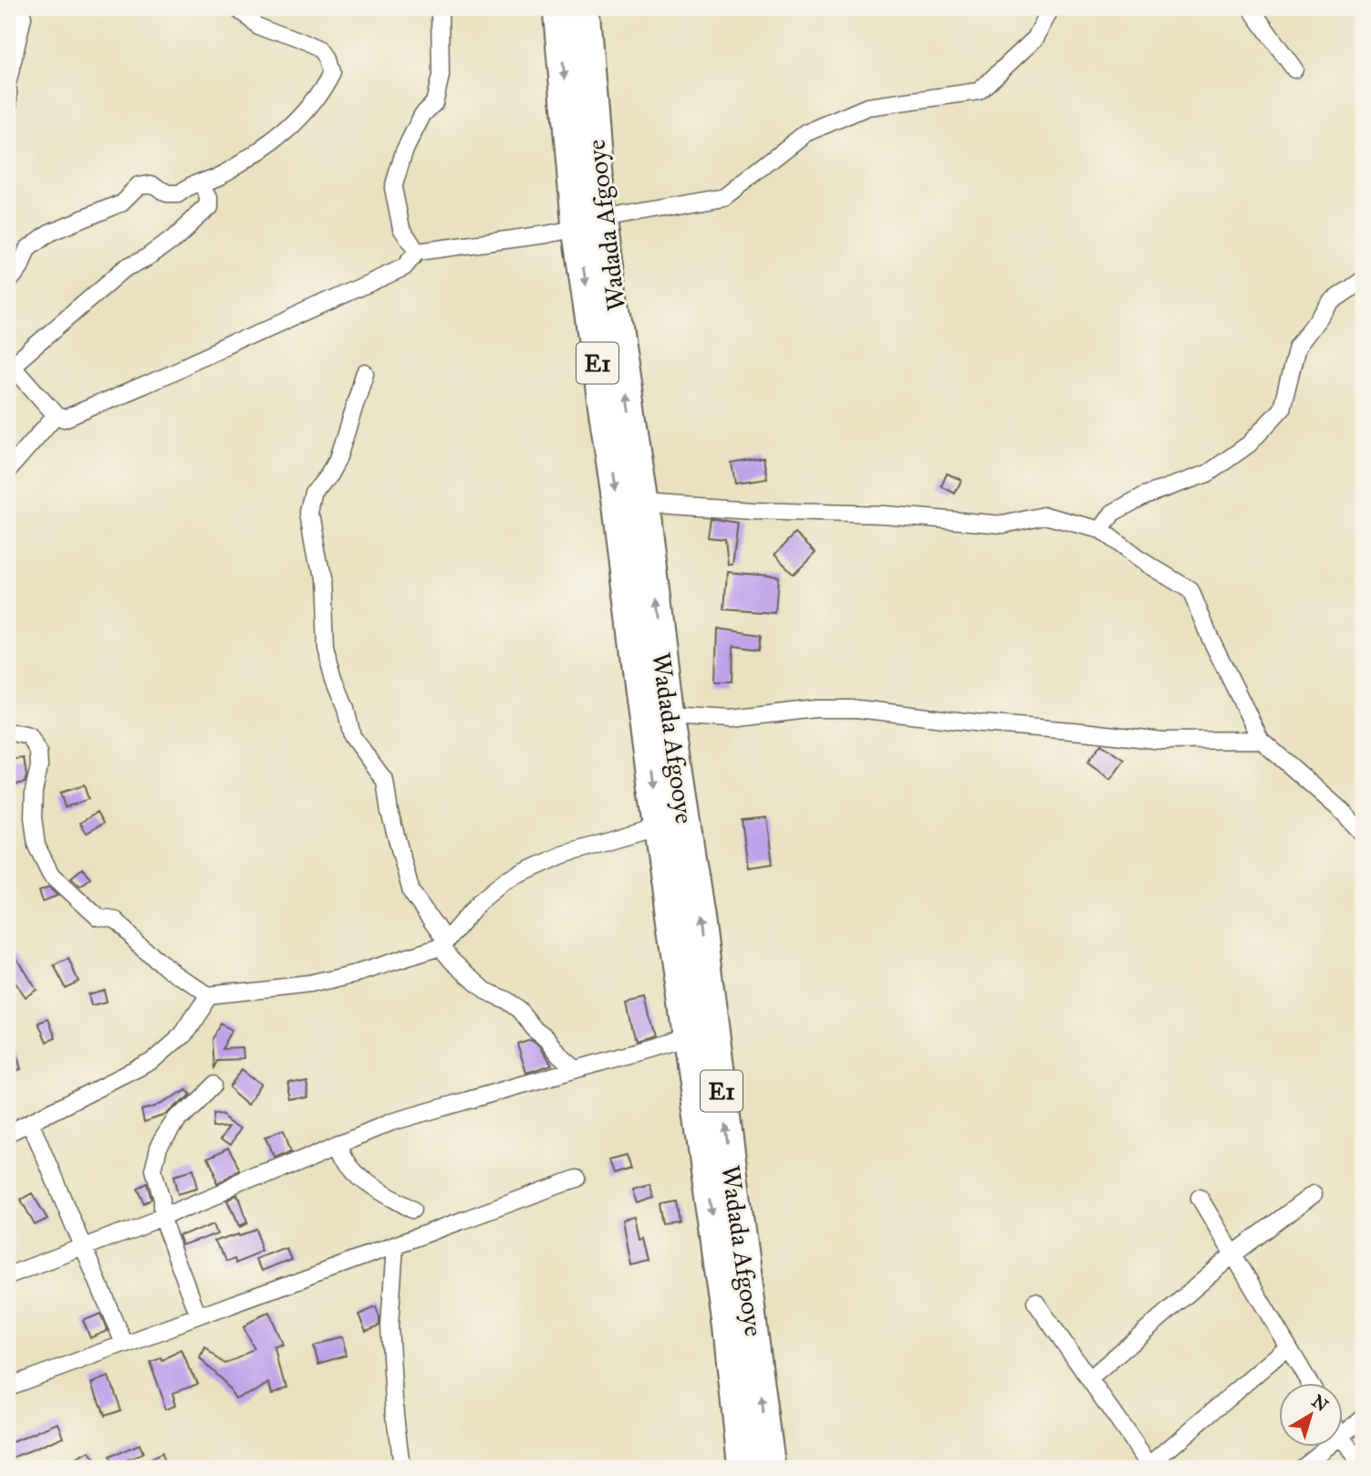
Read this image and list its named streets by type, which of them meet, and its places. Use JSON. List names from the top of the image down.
{
  "streets": {
    "highway": ["Wadada Afgooye", "E1"]
  },
  "north": "top right"
}
